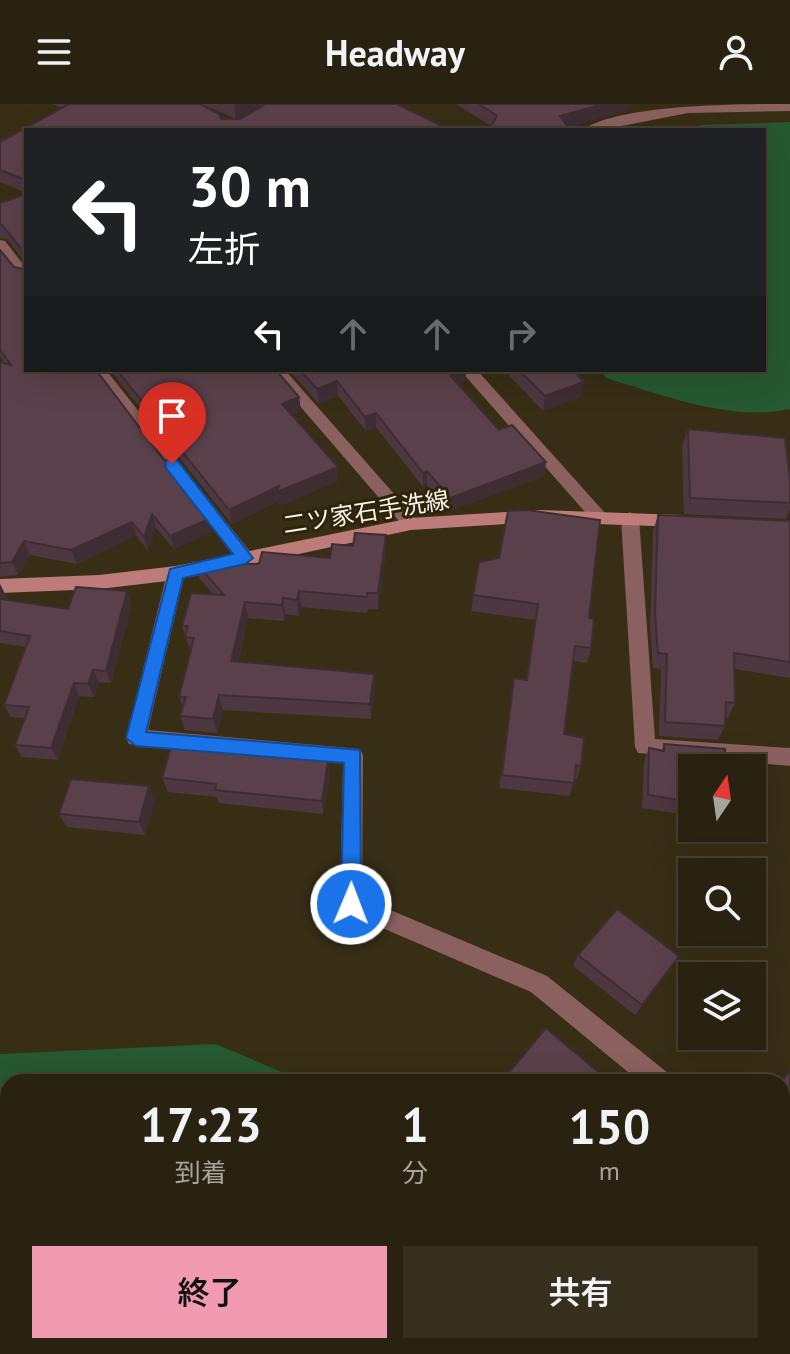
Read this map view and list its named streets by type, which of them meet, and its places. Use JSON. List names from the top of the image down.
{
  "streets": {
    "street": ["二ツ家石手洗線"]
  },
  "north": "top",
  "page": {
    "header": "Headway",
    "turn": ["30 m", "左折"],
    "eta": [
      "17:23",
      "到着",
      "1",
      "分",
      "150",
      "m"
    ],
    "buttons": ["終了", "共有"]
  }
}
